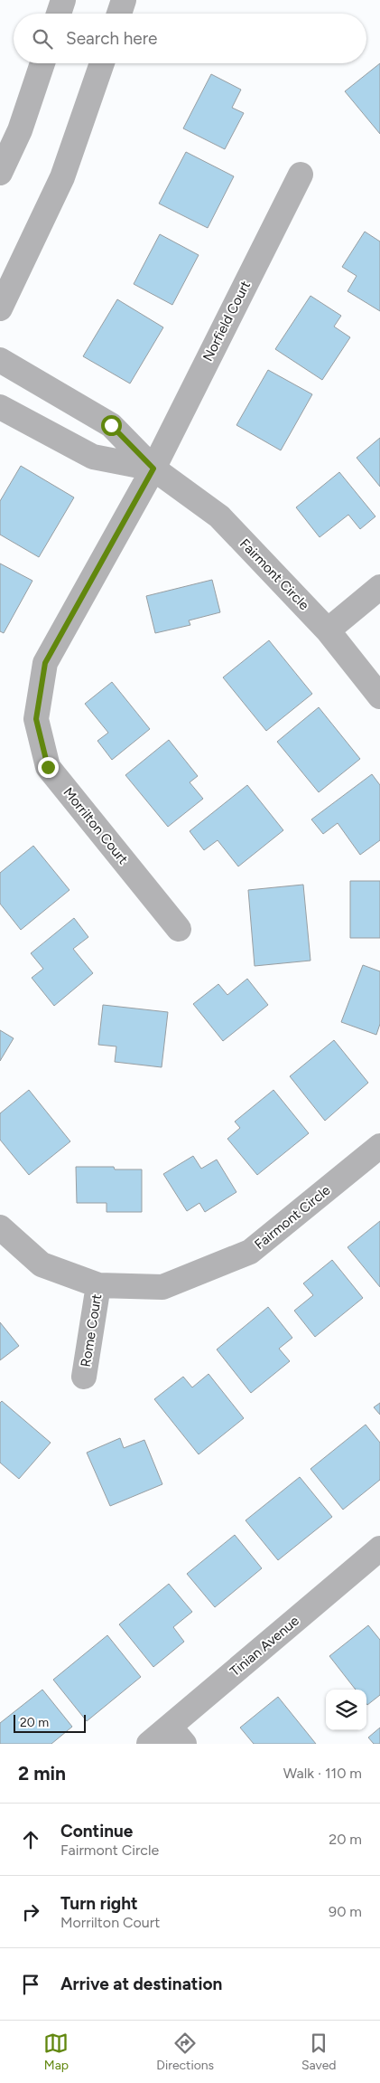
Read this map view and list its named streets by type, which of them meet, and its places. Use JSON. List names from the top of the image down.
{
  "streets": {
    "street": [
      "Norfield Court",
      "Fairmont Circle",
      "Morrilton Court",
      "Rome Court",
      "Tinian Avenue"
    ]
  },
  "crossings": [
    ["Norfield Court", "Fairmont Circle"],
    ["Norfield Court", "Morrilton Court"],
    ["Fairmont Circle", "Morrilton Court"],
    ["Fairmont Circle", "Rome Court"]
  ],
  "scale_bar": "20 m",
  "page": {
    "search": "Search here",
    "scale": "20 m",
    "heading": ["2 min", "Walk · 110 m"],
    "list": [
      ["Continue", "Fairmont Circle", "20 m"],
      ["Turn right", "Morrilton Court", "90 m"],
      "Arrive at destination"
    ],
    "nav": ["Map", "Directions", "Saved"]
  }
}
